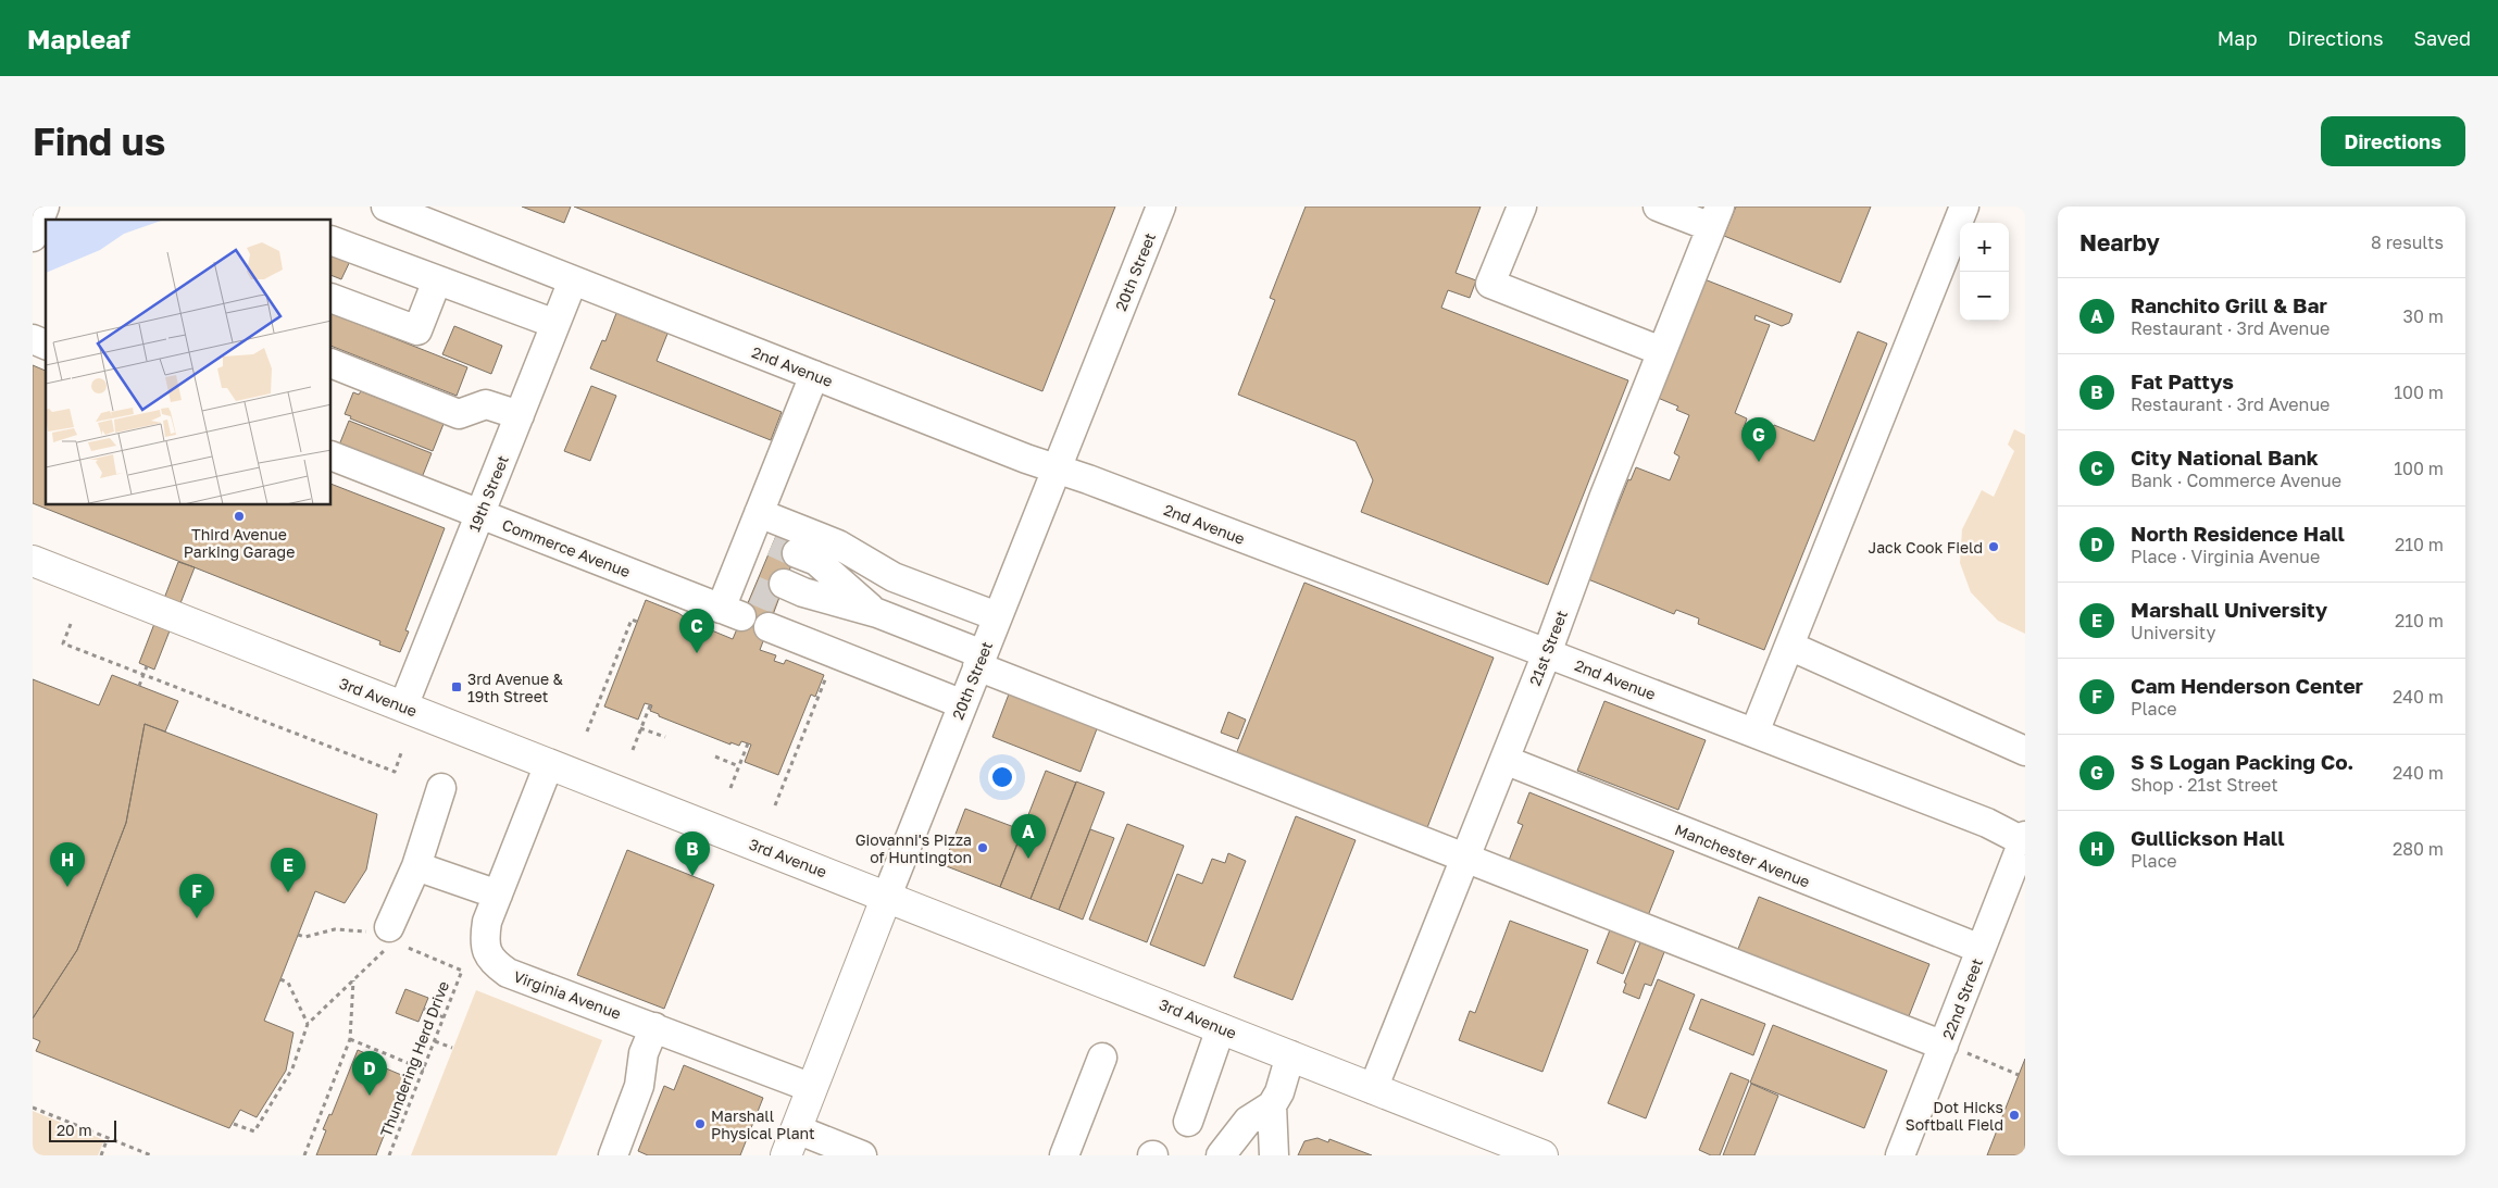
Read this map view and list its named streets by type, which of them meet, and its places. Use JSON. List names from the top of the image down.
{
  "streets": {
    "main road": ["20th Street", "3rd Avenue"],
    "street": [
      "2nd Avenue",
      "19th Street",
      "Commerce Avenue",
      "21st Street",
      "Manchester Avenue",
      "Virginia Avenue",
      "22nd Street"
    ],
    "path": ["Thundering Herd Drive"]
  },
  "crossings": [
    ["20th Street", "2nd Avenue"],
    ["20th Street", "3rd Avenue"],
    ["20th Street", "Virginia Avenue"],
    ["2nd Avenue", "19th Street"],
    ["2nd Avenue", "21st Street"],
    ["2nd Avenue", "22nd Street"],
    ["19th Street", "Commerce Avenue"],
    ["19th Street", "3rd Avenue"],
    ["21st Street", "3rd Avenue"],
    ["21st Street", "Manchester Avenue"],
    ["3rd Avenue", "Virginia Avenue"],
    ["Manchester Avenue", "22nd Street"]
  ],
  "places": {
    "other": [
      "Third Avenue Parking Garage",
      "Jack Cook Field",
      "Giovanni's Pizza of Huntington",
      "Dot Hicks Softball Field",
      "Marshall Physical Plant"
    ],
    "transit": ["3rd Avenue & 19th Street"]
  },
  "scale_bar": "20 m",
  "page": {
    "header": "Mapleaf",
    "nav": ["Map", "Directions", "Saved"],
    "buttons": "Directions",
    "title": "Find us",
    "heading": ["Nearby", "8 results"],
    "map_buttons": ["+", "−"],
    "list": [
      {
        "mark": "A",
        "name": "Ranchito Grill & Bar",
        "note": "Restaurant · 3rd Avenue",
        "value": "30 m"
      },
      {
        "mark": "B",
        "name": "Fat Pattys",
        "note": "Restaurant · 3rd Avenue",
        "value": "100 m"
      },
      {
        "mark": "C",
        "name": "City National Bank",
        "note": "Bank · Commerce Avenue",
        "value": "100 m"
      },
      {
        "mark": "D",
        "name": "North Residence Hall",
        "note": "Place · Virginia Avenue",
        "value": "210 m"
      },
      {
        "mark": "E",
        "name": "Marshall University",
        "note": "University",
        "value": "210 m"
      },
      {
        "mark": "F",
        "name": "Cam Henderson Center",
        "note": "Place",
        "value": "240 m"
      },
      {
        "mark": "G",
        "name": "S S Logan Packing Co.",
        "note": "Shop · 21st Street",
        "value": "240 m"
      },
      {
        "mark": "H",
        "name": "Gullickson Hall",
        "note": "Place",
        "value": "280 m"
      }
    ],
    "pins": [
      "G",
      "C",
      "A",
      "B",
      "H",
      "E",
      "F",
      "D"
    ],
    "scale": "20 m"
  }
}
